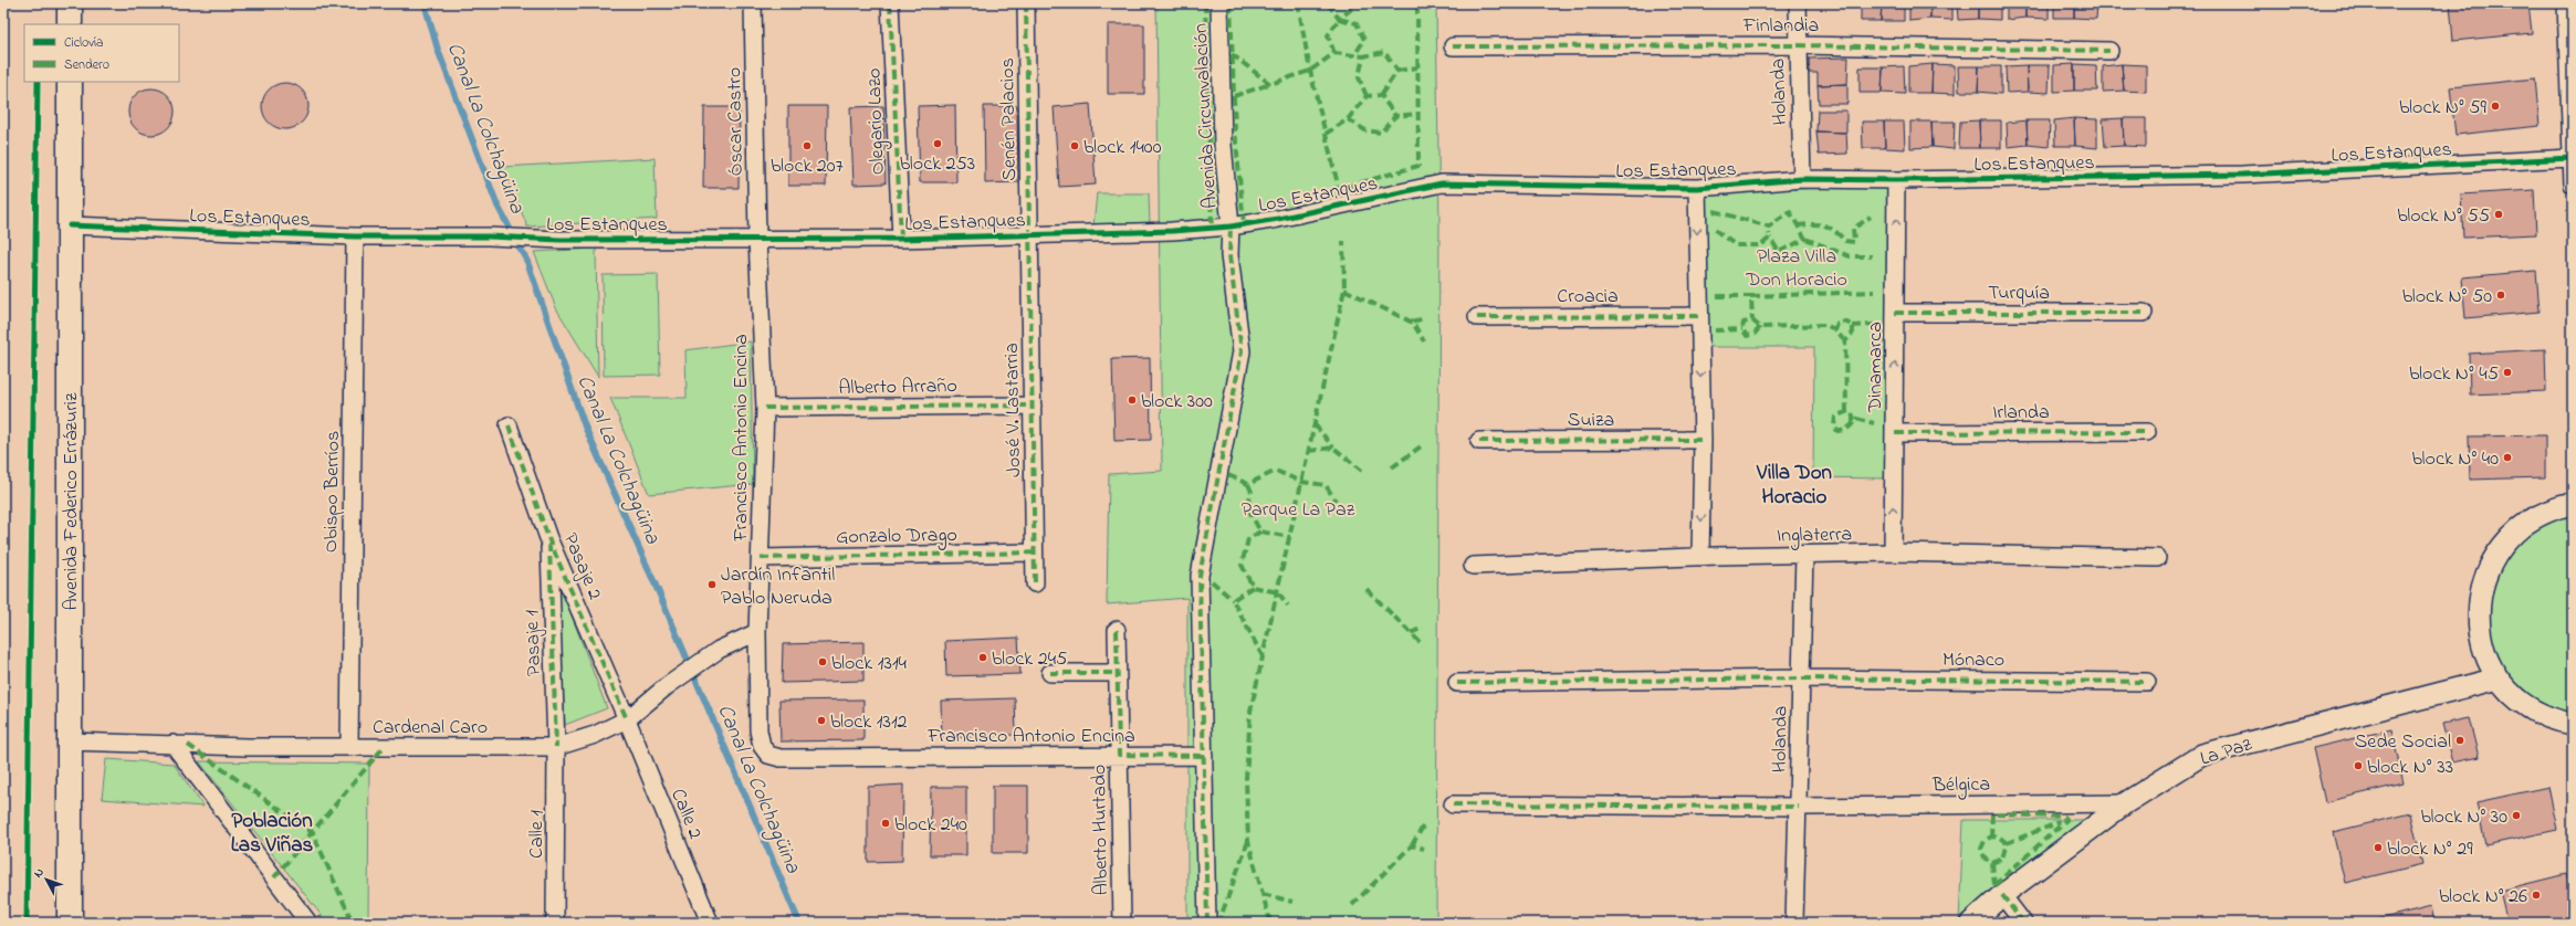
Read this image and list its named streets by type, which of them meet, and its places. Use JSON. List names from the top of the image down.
{
  "streets": {
    "main road": ["Avenida Federico Errázuriz"],
    "street": [
      "Finlandia",
      "Holanda",
      "Avenida Circunvalación",
      "Senén Palacios",
      "Óscar Castro",
      "Olegario Lazo",
      "Los Estanques",
      "Turquía",
      "Croacia",
      "Dinamarca",
      "Alberto Arraño",
      "José V. Lastarria",
      "Irlanda",
      "Suiza",
      "Francisco Antonio Encina",
      "Obispo Berríos",
      "Inglaterra",
      "Gonzalo Drago",
      "Pasaje 2",
      "Pasaje 1",
      "Mónaco",
      "Cardenal Caro",
      "La Paz",
      "Bélgica",
      "Calle 2",
      "Alberto Hurtado",
      "Calle 1"
    ]
  },
  "crossings": [
    ["Finlandia", "Holanda"],
    ["Holanda", "Los Estanques"],
    ["Holanda", "Inglaterra"],
    ["Holanda", "Mónaco"],
    ["Holanda", "Bélgica"],
    ["Avenida Circunvalación", "Los Estanques"],
    ["Avenida Circunvalación", "Francisco Antonio Encina"],
    ["Senén Palacios", "Los Estanques"],
    ["Senén Palacios", "José V. Lastarria"],
    ["Óscar Castro", "Los Estanques"],
    ["Óscar Castro", "Francisco Antonio Encina"],
    ["Olegario Lazo", "Los Estanques"],
    ["Los Estanques", "Dinamarca"],
    ["Los Estanques", "José V. Lastarria"],
    ["Los Estanques", "Francisco Antonio Encina"],
    ["Los Estanques", "Obispo Berríos"],
    ["Los Estanques", "Avenida Federico Errázuriz"],
    ["Turquía", "Dinamarca"],
    ["Dinamarca", "Irlanda"],
    ["Dinamarca", "Inglaterra"],
    ["Alberto Arraño", "José V. Lastarria"],
    ["Alberto Arraño", "Francisco Antonio Encina"],
    ["José V. Lastarria", "Gonzalo Drago"],
    ["Francisco Antonio Encina", "Gonzalo Drago"],
    ["Francisco Antonio Encina", "Cardenal Caro"],
    ["Francisco Antonio Encina", "Alberto Hurtado"],
    ["Obispo Berríos", "Cardenal Caro"],
    ["Avenida Federico Errázuriz", "Cardenal Caro"],
    ["Pasaje 2", "Pasaje 1"],
    ["Pasaje 2", "Cardenal Caro"],
    ["Pasaje 2", "Calle 2"],
    ["Pasaje 1", "Cardenal Caro"],
    ["Pasaje 1", "Calle 1"],
    ["Cardenal Caro", "Calle 2"],
    ["Cardenal Caro", "Calle 1"],
    ["La Paz", "Bélgica"]
  ],
  "one_way": ["Dinamarca"],
  "districts": ["Villa Don Horacio", "Población Las Viñas"],
  "water": ["Canal La Colchagüina"],
  "parks": ["Plaza Villa Don Horacio", "Parque La Paz"],
  "places": [
    "block N° 59",
    "block 253",
    "block 207",
    "block 1400",
    "block N° 55",
    "block N° 50",
    "block N° 45",
    "block 300",
    "block N° 40",
    "Jardín Infantil Pablo Neruda",
    "block 245",
    "block 1314",
    "block 1312",
    "Sede Social",
    "block N° 33",
    "block N° 30",
    "block 240",
    "block N° 29",
    "block N° 26"
  ],
  "legend": ["Ciclovía", "Sendero"],
  "north": "top left"
}
